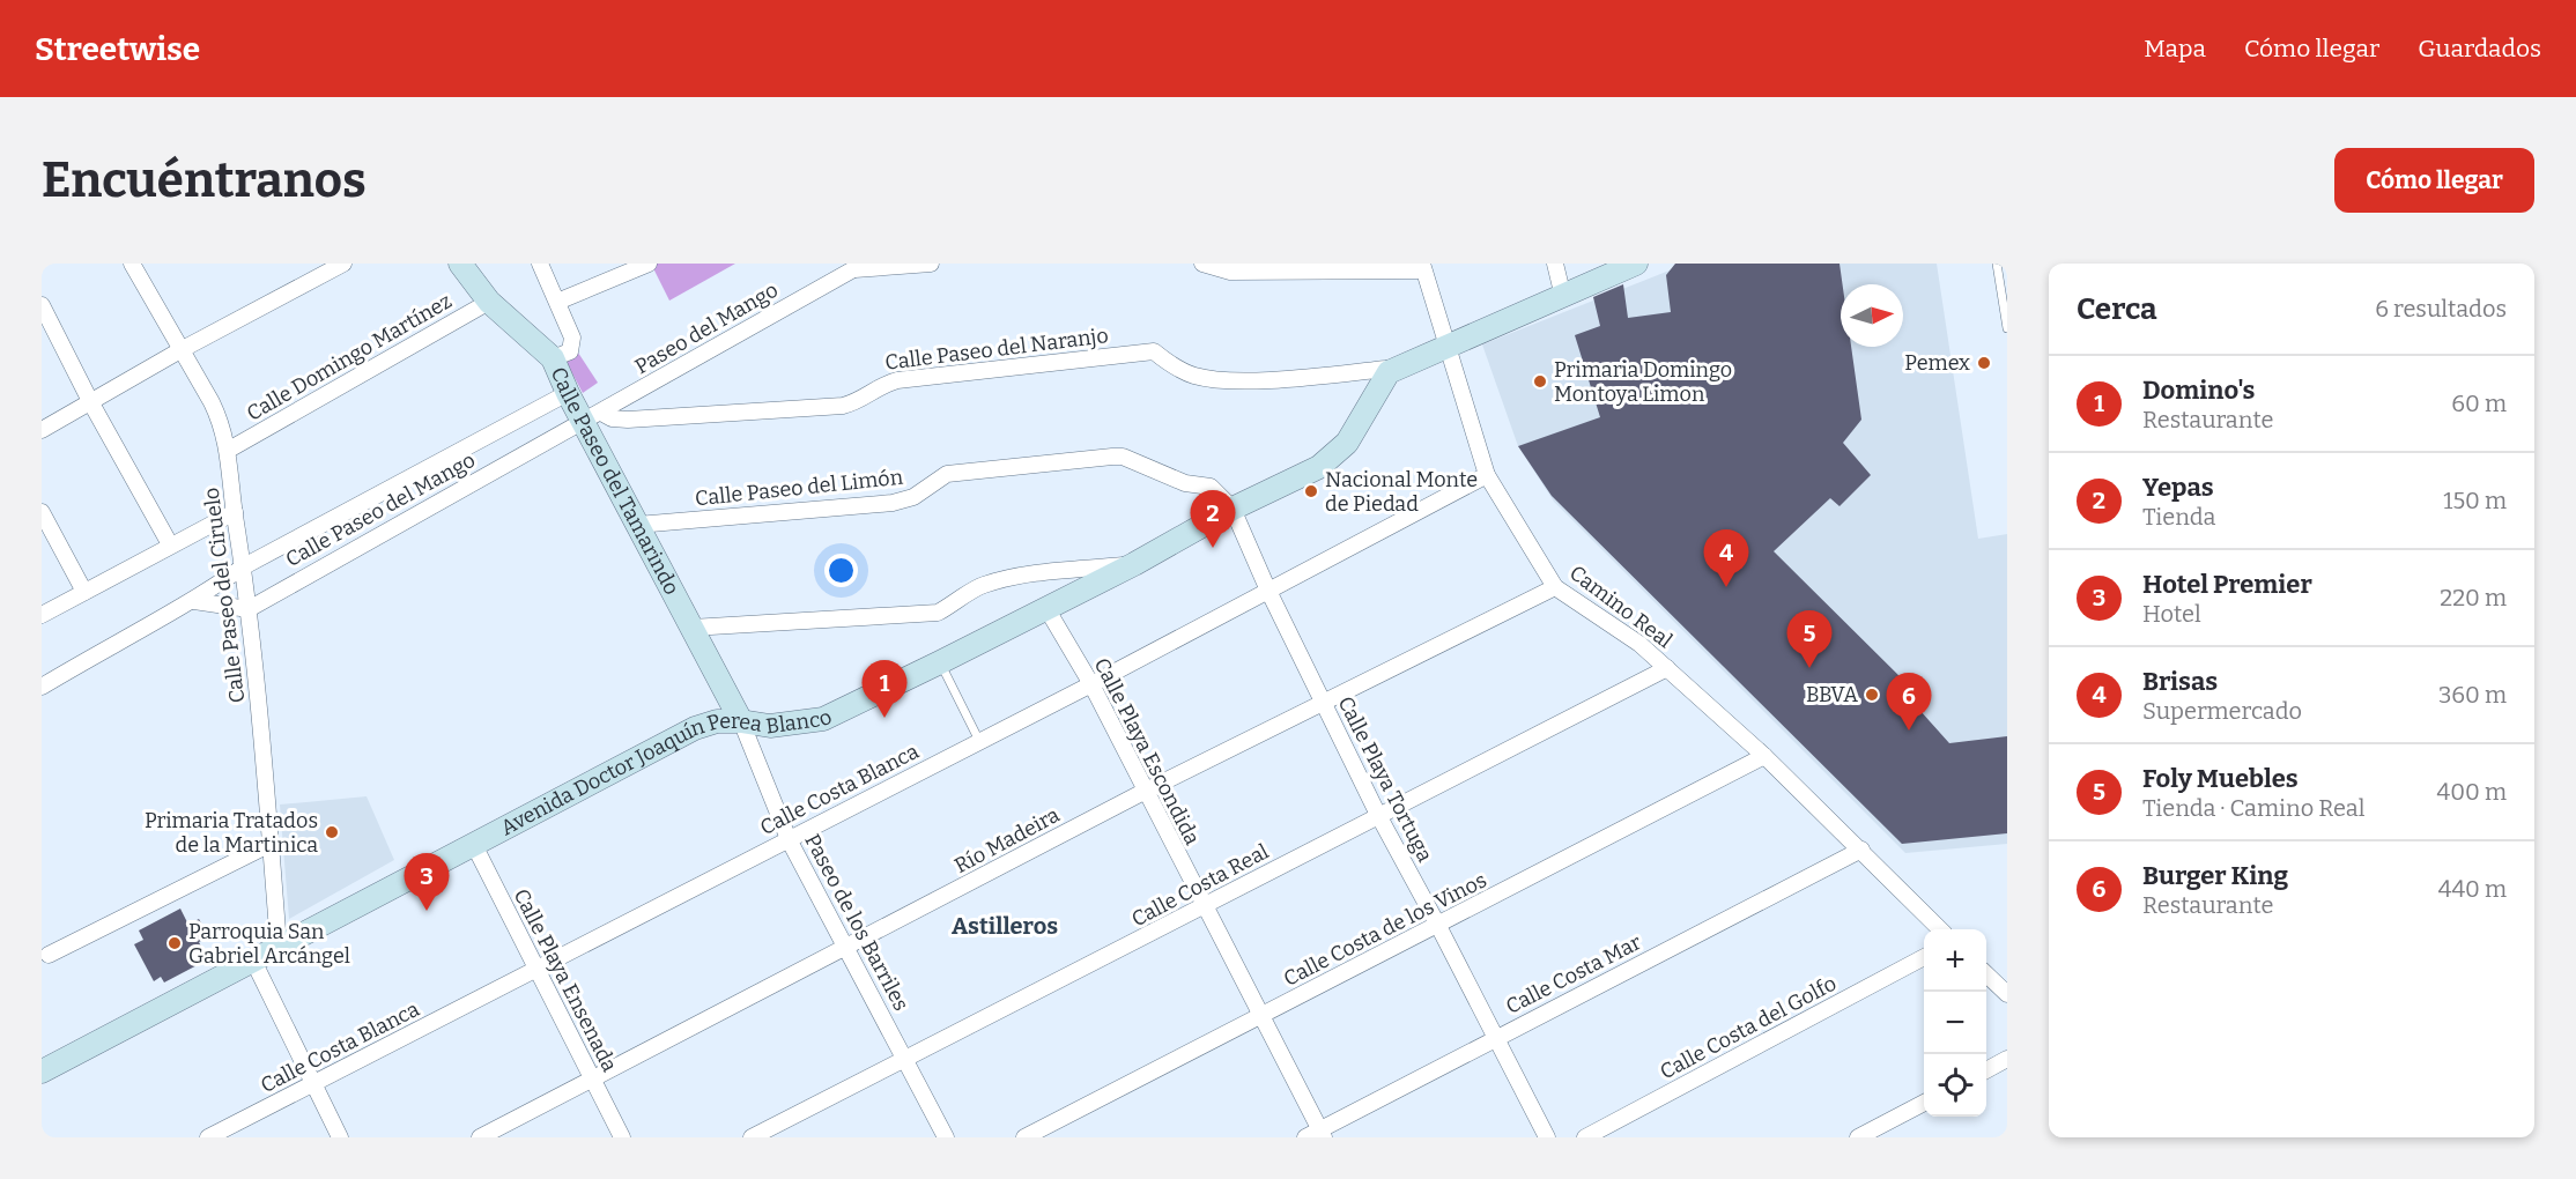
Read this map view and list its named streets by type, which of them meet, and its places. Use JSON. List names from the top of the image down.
{
  "streets": {
    "main road": ["Calle Paseo del Tamarindo", "Avenida Doctor Joaquín Perea Blanco"],
    "street": [
      "Paseo del Mango",
      "Calle Paseo del Naranjo",
      "Calle Domingo Martínez",
      "Calle Paseo del Limón",
      "Calle Paseo del Mango",
      "Calle Paseo del Ciruelo",
      "Camino Real",
      "Calle Playa Escondida",
      "Calle Playa Tortuga",
      "Calle Costa Blanca",
      "Río Madeira",
      "Calle Costa Real",
      "Paseo de los Barriles",
      "Calle Costa de los Vinos",
      "Calle Costa Mar",
      "Calle Playa Ensenada",
      "Calle Costa del Golfo"
    ]
  },
  "crossings": [
    ["Paseo del Mango", "Calle Paseo del Naranjo"],
    ["Paseo del Mango", "Calle Paseo del Tamarindo"],
    ["Paseo del Mango", "Calle Paseo del Mango"],
    ["Calle Paseo del Naranjo", "Calle Paseo del Tamarindo"],
    ["Calle Paseo del Naranjo", "Calle Paseo del Mango"],
    ["Calle Paseo del Naranjo", "Avenida Doctor Joaquín Perea Blanco"],
    ["Calle Domingo Martínez", "Calle Paseo del Tamarindo"],
    ["Calle Domingo Martínez", "Calle Paseo del Ciruelo"],
    ["Calle Paseo del Tamarindo", "Calle Paseo del Limón"],
    ["Calle Paseo del Tamarindo", "Calle Paseo del Mango"],
    ["Calle Paseo del Tamarindo", "Avenida Doctor Joaquín Perea Blanco"],
    ["Calle Paseo del Tamarindo", "Paseo de los Barriles"],
    ["Calle Paseo del Limón", "Avenida Doctor Joaquín Perea Blanco"],
    ["Calle Paseo del Limón", "Calle Playa Tortuga"],
    ["Calle Paseo del Mango", "Calle Paseo del Ciruelo"],
    ["Calle Paseo del Ciruelo", "Avenida Doctor Joaquín Perea Blanco"],
    ["Camino Real", "Avenida Doctor Joaquín Perea Blanco"],
    ["Camino Real", "Calle Costa Blanca"],
    ["Camino Real", "Río Madeira"],
    ["Camino Real", "Calle Costa Real"],
    ["Camino Real", "Calle Costa de los Vinos"],
    ["Camino Real", "Calle Costa Mar"],
    ["Calle Playa Escondida", "Avenida Doctor Joaquín Perea Blanco"],
    ["Calle Playa Escondida", "Calle Costa Blanca"],
    ["Calle Playa Escondida", "Río Madeira"],
    ["Calle Playa Escondida", "Calle Costa Real"],
    ["Calle Playa Escondida", "Calle Costa de los Vinos"],
    ["Calle Playa Escondida", "Calle Costa Mar"],
    ["Avenida Doctor Joaquín Perea Blanco", "Calle Playa Tortuga"],
    ["Avenida Doctor Joaquín Perea Blanco", "Paseo de los Barriles"],
    ["Avenida Doctor Joaquín Perea Blanco", "Calle Playa Ensenada"],
    ["Calle Playa Tortuga", "Calle Costa Blanca"],
    ["Calle Playa Tortuga", "Río Madeira"],
    ["Calle Playa Tortuga", "Calle Costa Real"],
    ["Calle Playa Tortuga", "Calle Costa de los Vinos"],
    ["Calle Playa Tortuga", "Calle Costa Mar"],
    ["Calle Costa Blanca", "Paseo de los Barriles"],
    ["Calle Costa Blanca", "Calle Playa Ensenada"],
    ["Río Madeira", "Paseo de los Barriles"],
    ["Río Madeira", "Calle Playa Ensenada"],
    ["Calle Costa Real", "Paseo de los Barriles"]
  ],
  "districts": ["Astilleros"],
  "places": [
    "Pemex",
    "Primaria Domingo Montoya Limon",
    "Nacional Monte de Piedad",
    "BBVA",
    "Primaria Tratados de la Martinica",
    "Parroquia San Gabriel Arcángel"
  ],
  "north": "right",
  "page": {
    "header": "Streetwise",
    "nav": ["Mapa", "Cómo llegar", "Guardados"],
    "buttons": "Cómo llegar",
    "title": "Encuéntranos",
    "heading": ["Cerca", "6 resultados"],
    "list": [
      {
        "mark": "1",
        "name": "Domino's",
        "note": "Restaurante",
        "value": "60 m"
      },
      {
        "mark": "2",
        "name": "Yepas",
        "note": "Tienda",
        "value": "150 m"
      },
      {
        "mark": "3",
        "name": "Hotel Premier",
        "note": "Hotel",
        "value": "220 m"
      },
      {
        "mark": "4",
        "name": "Brisas",
        "note": "Supermercado",
        "value": "360 m"
      },
      {
        "mark": "5",
        "name": "Foly Muebles",
        "note": "Tienda · Camino Real",
        "value": "400 m"
      },
      {
        "mark": "6",
        "name": "Burger King",
        "note": "Restaurante",
        "value": "440 m"
      }
    ],
    "pins": [
      "2",
      "4",
      "5",
      "1",
      "6",
      "3"
    ],
    "map_buttons": ["+", "−"]
  }
}
